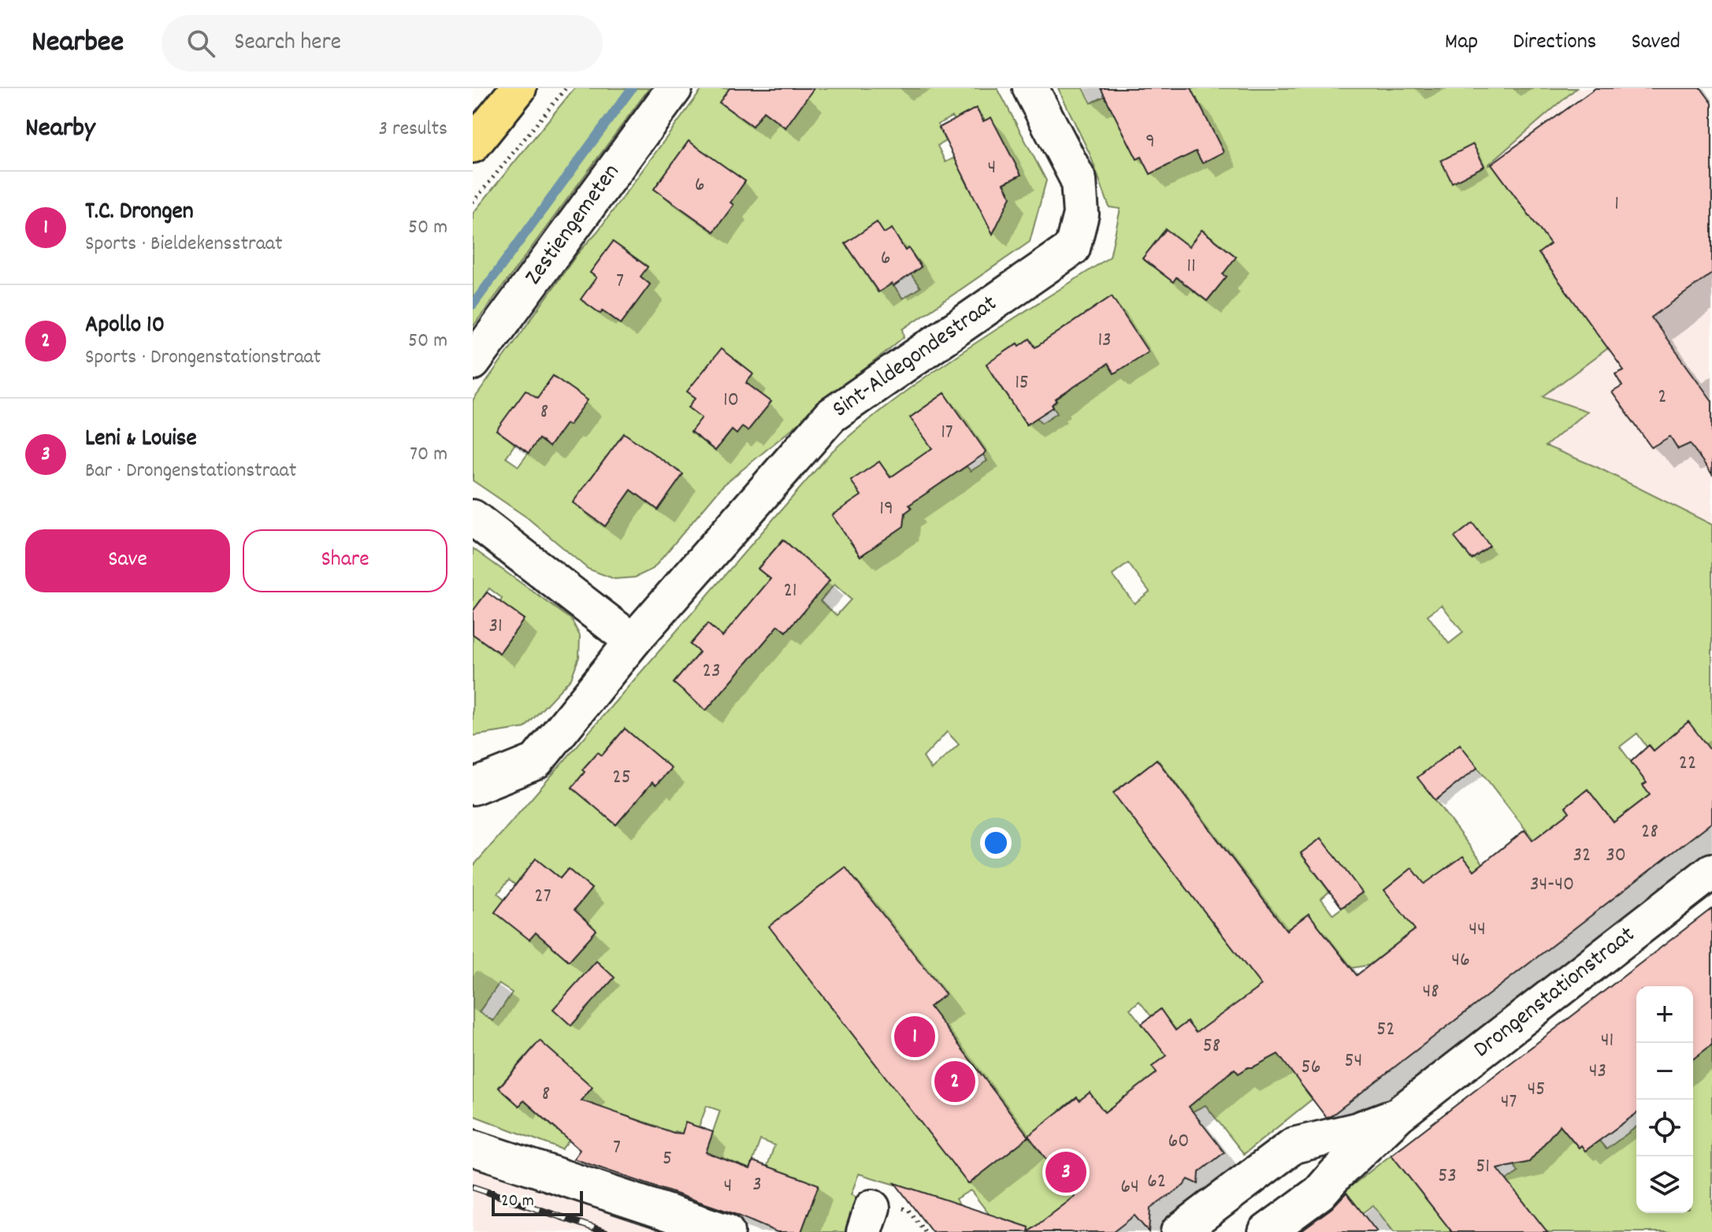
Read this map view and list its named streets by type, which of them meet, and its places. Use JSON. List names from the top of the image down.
{
  "streets": {
    "street": ["Zestiengemeten", "Sint-Aldegondestraat", "Drongenstationstraat"]
  },
  "house_numbers": [
    "9",
    "4",
    "6",
    "1",
    "6",
    "11",
    "7",
    "13",
    "15",
    "2",
    "10",
    "8",
    "17",
    "19",
    "21",
    "31",
    "23",
    "22",
    "25",
    "28",
    "32",
    "30",
    "34-40",
    "27",
    "44",
    "46",
    "48",
    "52",
    "41",
    "58",
    "54",
    "56",
    "43",
    "45",
    "8",
    "47",
    "60",
    "7",
    "5",
    "51",
    "53",
    "62",
    "3",
    "4",
    "64"
  ],
  "scale_bar": "20 m",
  "page": {
    "header": "Nearbee",
    "search": "Search here",
    "nav": ["Map", "Directions", "Saved"],
    "heading": ["Nearby", "3 results"],
    "list": [
      {
        "mark": "1",
        "name": "T.C. Drongen",
        "note": "Sports · Bieldekensstraat",
        "value": "50 m"
      },
      {
        "mark": "2",
        "name": "Apollo 10",
        "note": "Sports · Drongenstationstraat",
        "value": "50 m"
      },
      {
        "mark": "3",
        "name": "Leni & Louise",
        "note": "Bar · Drongenstationstraat",
        "value": "70 m"
      }
    ],
    "buttons": ["Save", "Share"],
    "map_buttons": ["+", "−"],
    "pins": ["1", "2", "3"],
    "scale": "20 m"
  }
}
